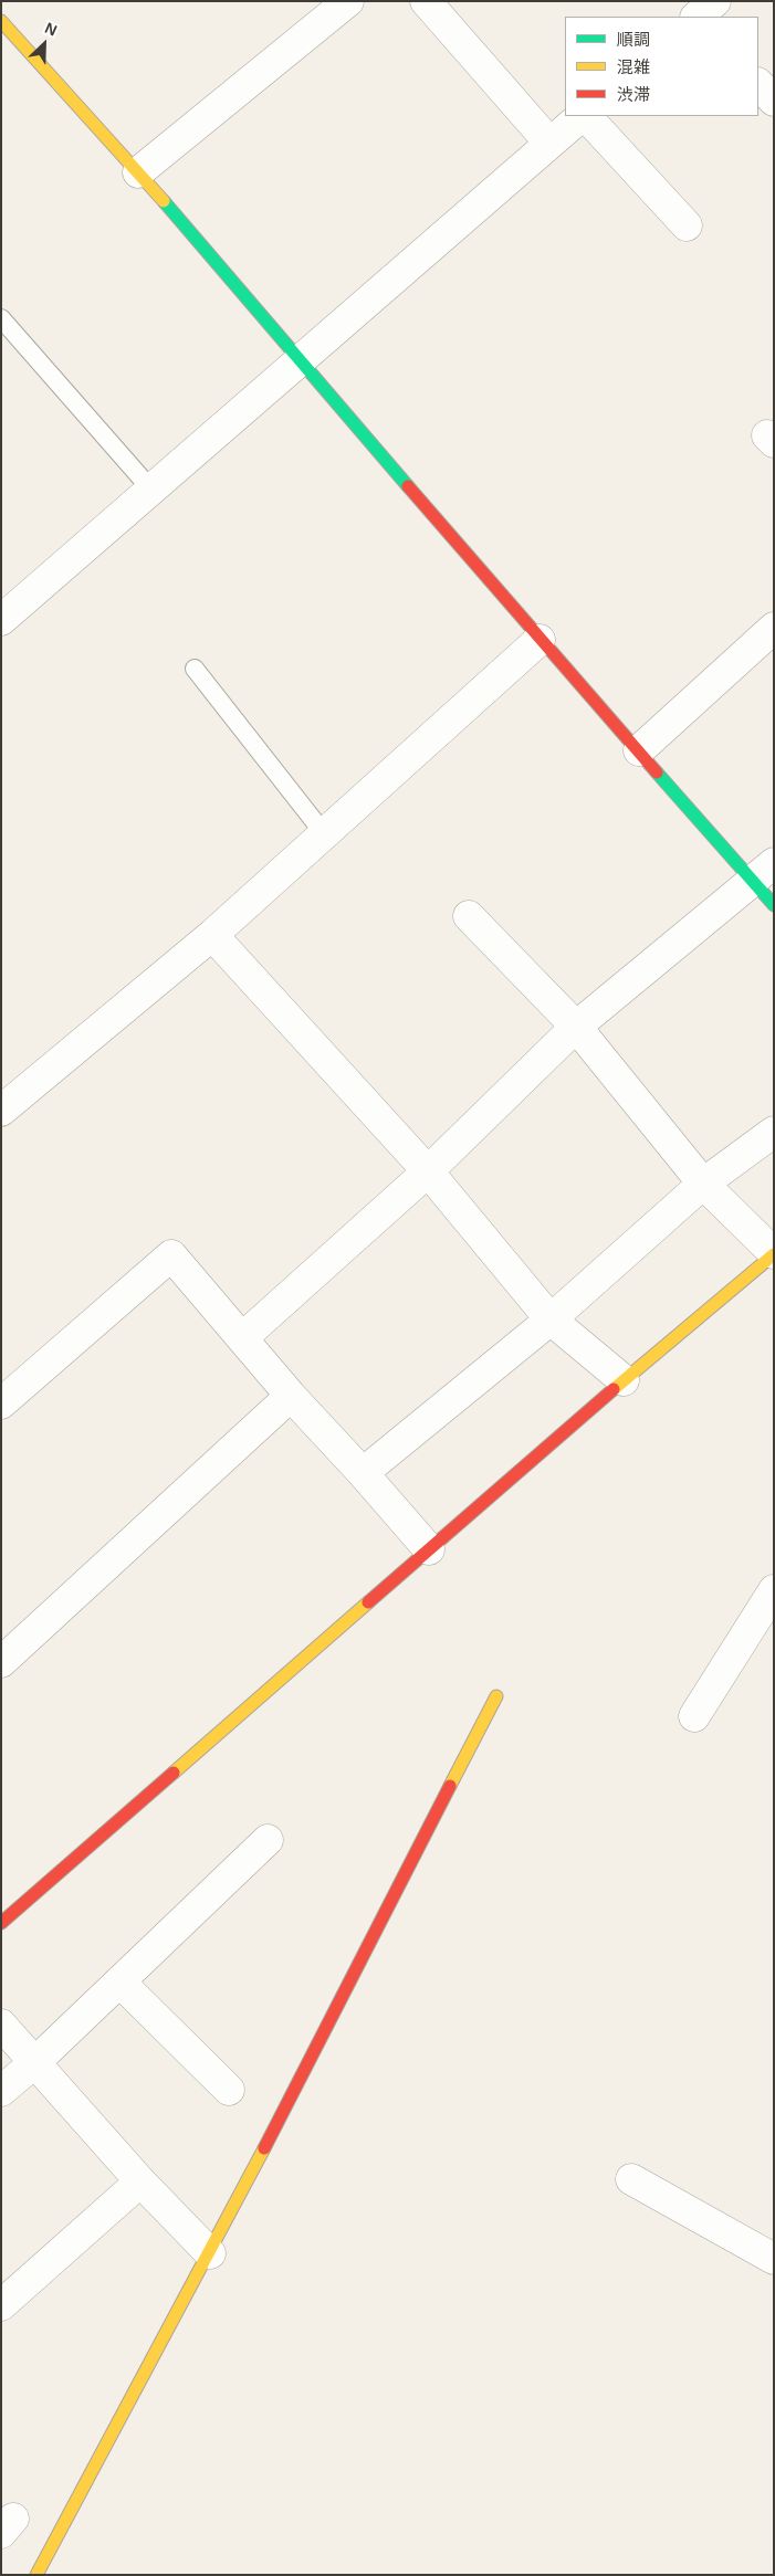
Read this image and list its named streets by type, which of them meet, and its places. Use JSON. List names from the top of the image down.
{
  "legend": ["順調", "混雑", "渋滞"],
  "north": "top right"
}
